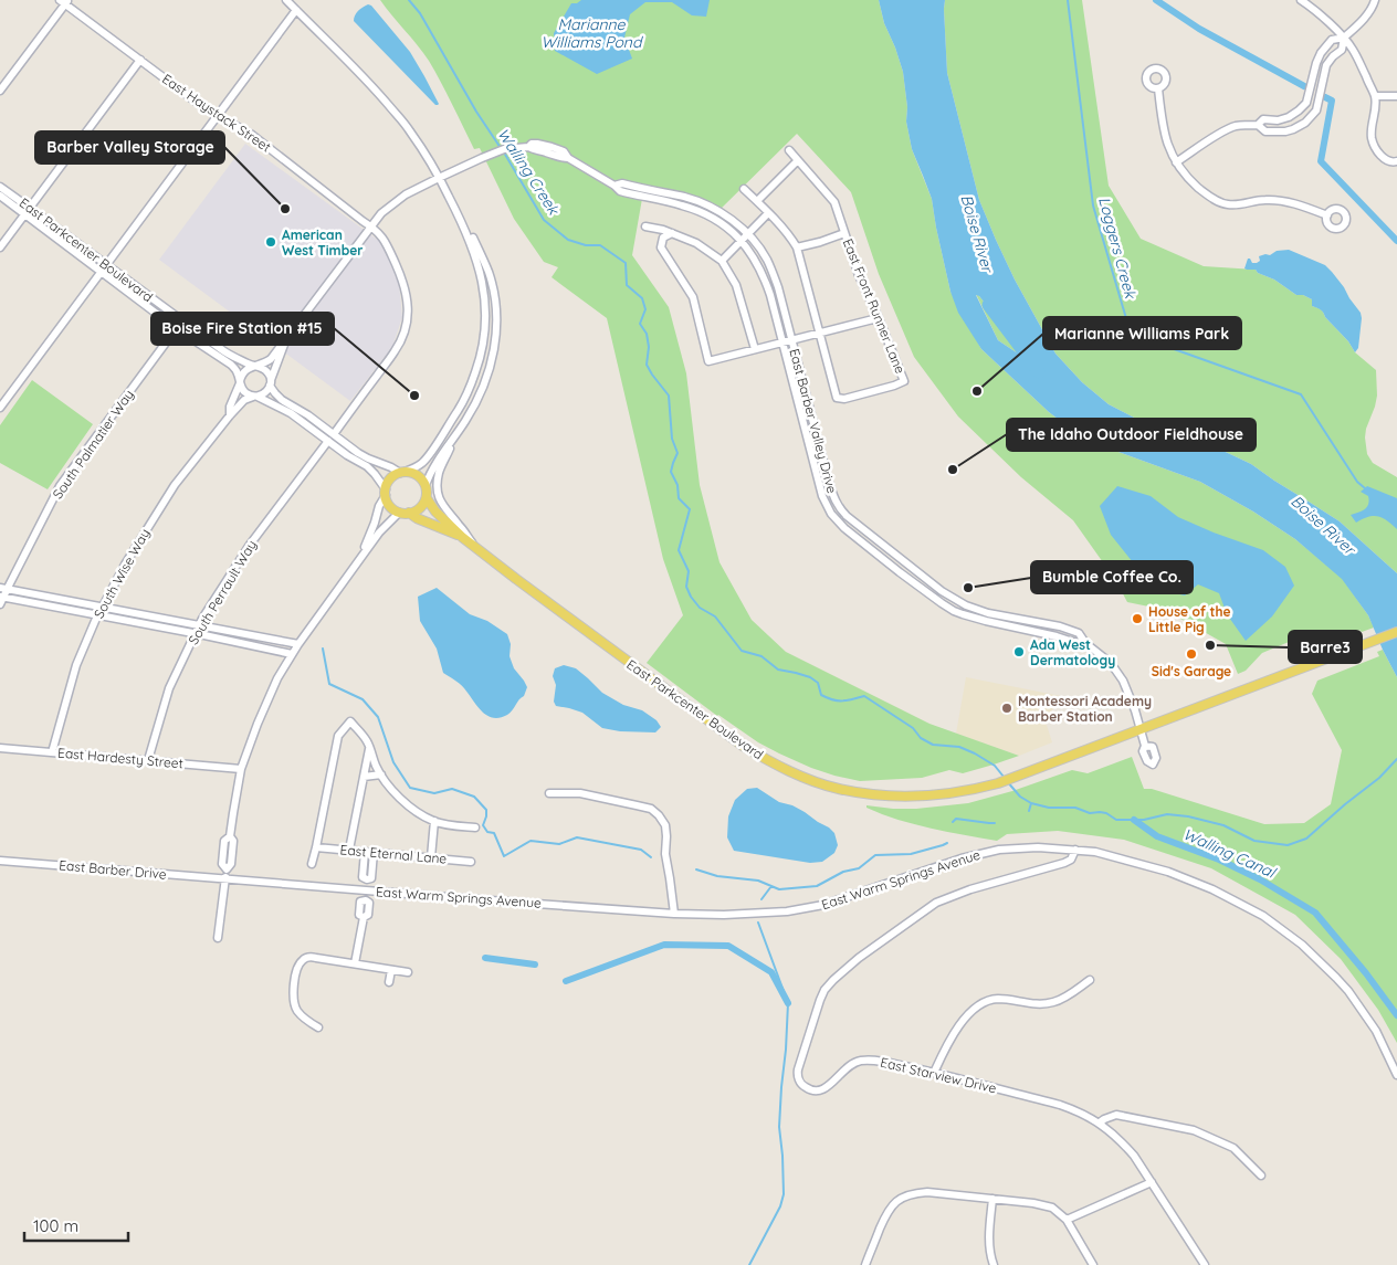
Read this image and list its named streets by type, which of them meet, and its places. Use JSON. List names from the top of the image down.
{
  "streets": {
    "main road": ["East Parkcenter Boulevard"],
    "street": [
      "East Haystack Street",
      "East Front Runner Lane",
      "East Barber Valley Drive",
      "South Palmatier Way",
      "South Wise Way",
      "South Perrault Way",
      "East Hardesty Street",
      "East Eternal Lane",
      "East Barber Drive",
      "East Warm Springs Avenue",
      "East Starview Drive"
    ]
  },
  "crossings": [
    ["East Parkcenter Boulevard", "East Barber Valley Drive"],
    ["East Parkcenter Boulevard", "South Palmatier Way"],
    ["East Parkcenter Boulevard", "South Wise Way"],
    ["South Wise Way", "East Hardesty Street"],
    ["South Perrault Way", "East Hardesty Street"],
    ["East Barber Drive", "East Warm Springs Avenue"],
    ["East Warm Springs Avenue", "East Starview Drive"]
  ],
  "water": [
    "Marianne Williams Pond",
    "Walling Creek",
    "Boise River",
    "Loggers Creek",
    "Walling Canal"
  ],
  "places": [
    "Barber Valley Storage",
    "American West Timber",
    "Marianne Williams Park",
    "Boise Fire Station #15",
    "The Idaho Outdoor Fieldhouse",
    "Bumble Coffee Co.",
    "House of the Little Pig",
    "Barre3",
    "Ada West Dermatology",
    "Sid's Garage",
    "Montessori Academy Barber Station"
  ],
  "scale_bar": "100 m"
}
